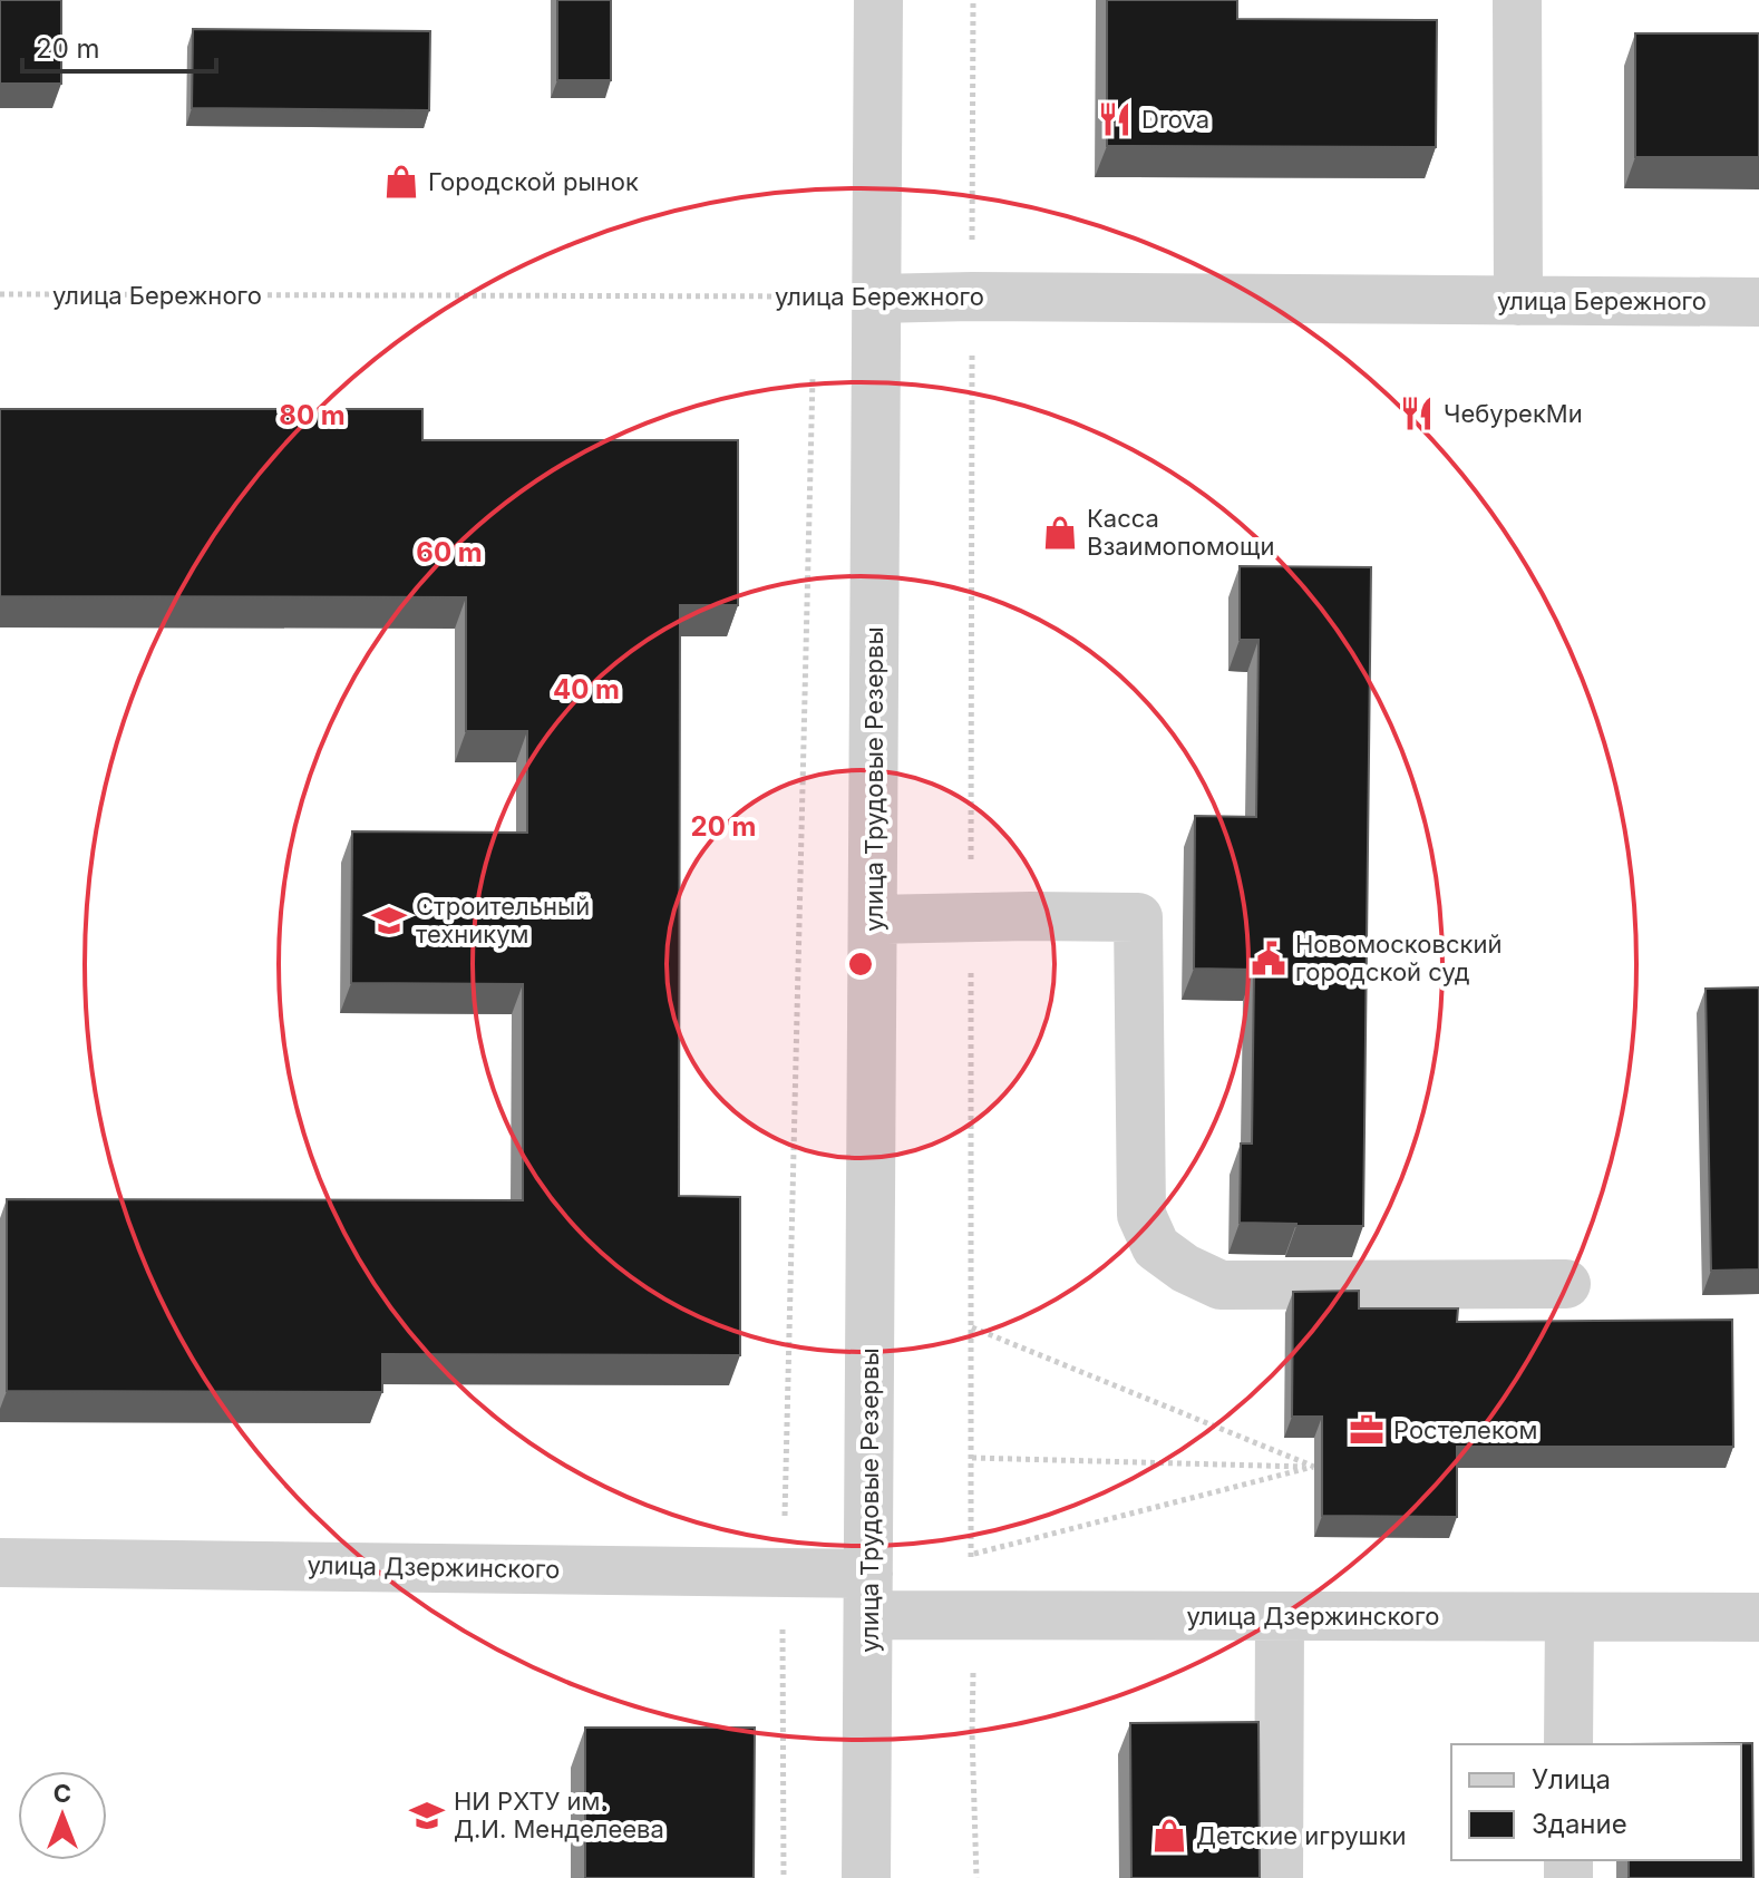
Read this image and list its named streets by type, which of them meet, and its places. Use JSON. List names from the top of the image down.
{
  "streets": {
    "street": ["улица Бережного", "улица Трудовые Резервы", "улица Дзержинского"]
  },
  "crossings": [
    ["улица Бережного", "улица Трудовые Резервы"],
    ["улица Трудовые Резервы", "улица Дзержинского"]
  ],
  "places": {
    "restaurant": ["Drova", "ЧебурекМи"],
    "shop": ["Городской рынок", "Касса Взаимопомощи", "Детские игрушки"],
    "school or university": ["Строительный техникум", "НИ РХТУ им. Д.И. Менделеева"],
    "public building": ["Новомосковский городской суд"],
    "office": ["Ростелеком"]
  },
  "legend": ["Улица", "Здание"],
  "scale_bar": "20 m",
  "north": "top",
  "rings": [
    "80 m",
    "60 m",
    "40 m",
    "20 m"
  ]
}
